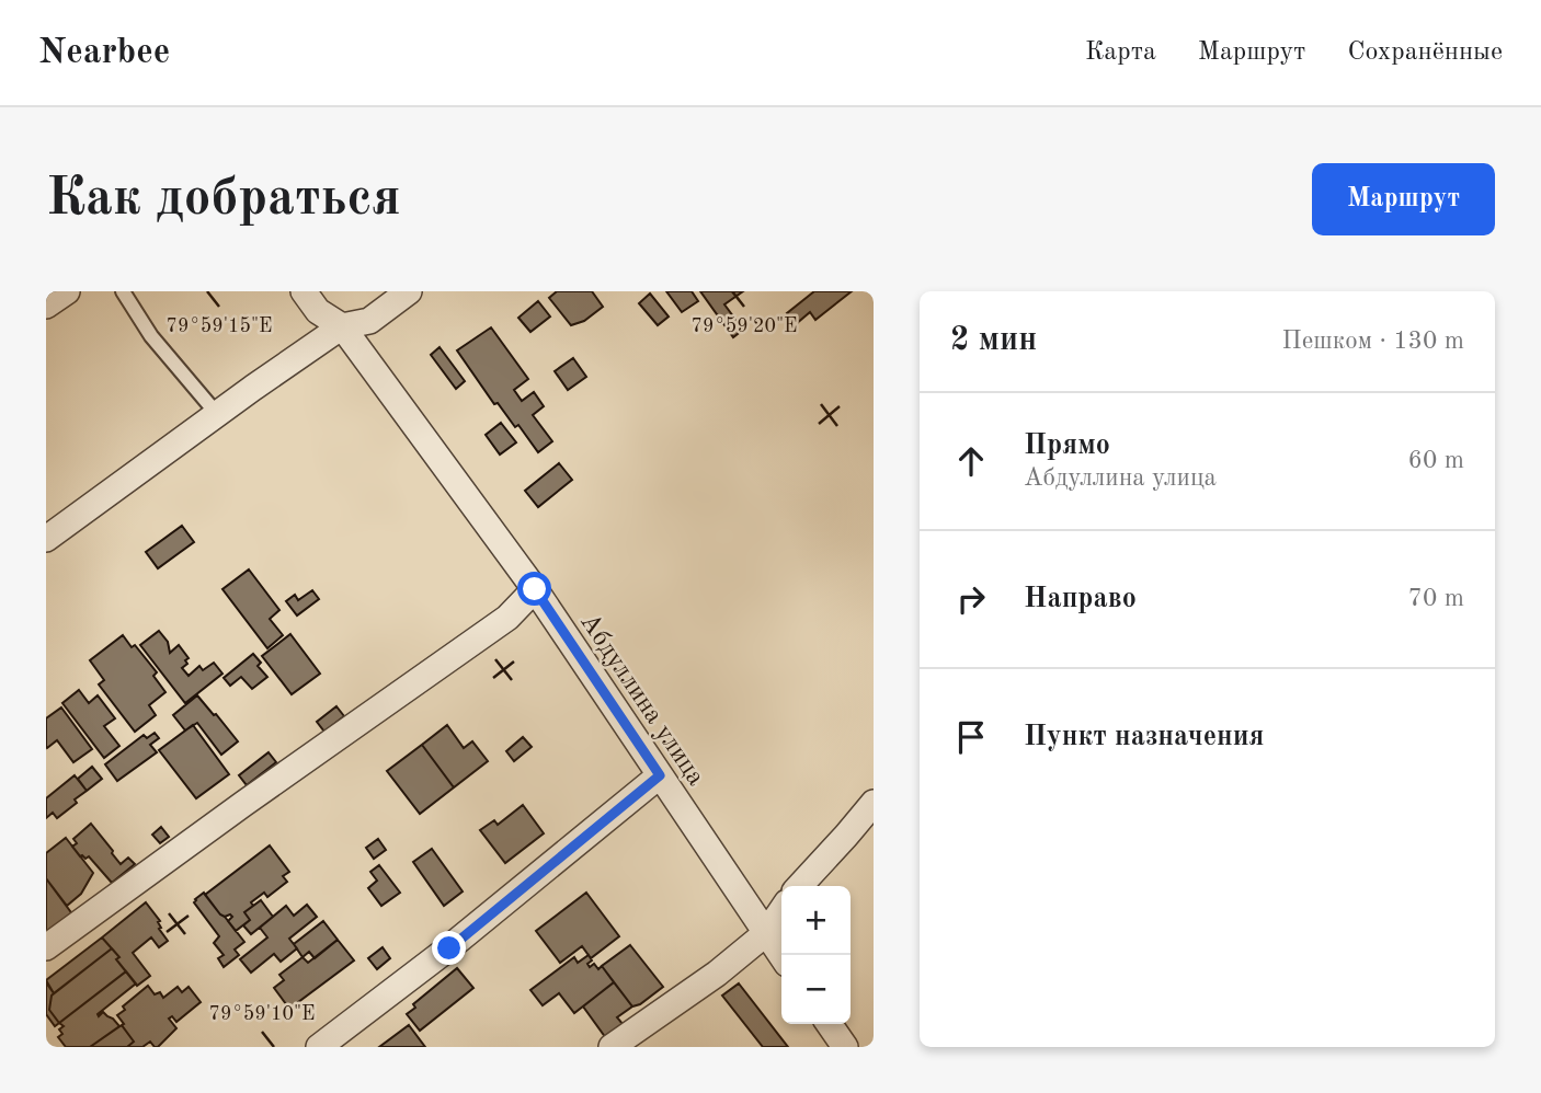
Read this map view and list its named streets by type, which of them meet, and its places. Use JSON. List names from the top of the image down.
{
  "streets": {
    "street": ["Абдуллина улица"]
  },
  "page": {
    "header": "Nearbee",
    "nav": ["Карта", "Маршрут", "Сохранённые"],
    "buttons": "Маршрут",
    "title": "Как добраться",
    "heading": ["2 мин", "Пешком · 130 m"],
    "list": [
      ["Прямо", "Абдуллина улица", "60 m"],
      ["Направо", "70 m"],
      "Пункт назначения"
    ],
    "map_buttons": ["+", "−"]
  },
  "coordinates": ["79°59'15\"E", "79°59'20\"E", "79°59'10\"E"]
}
